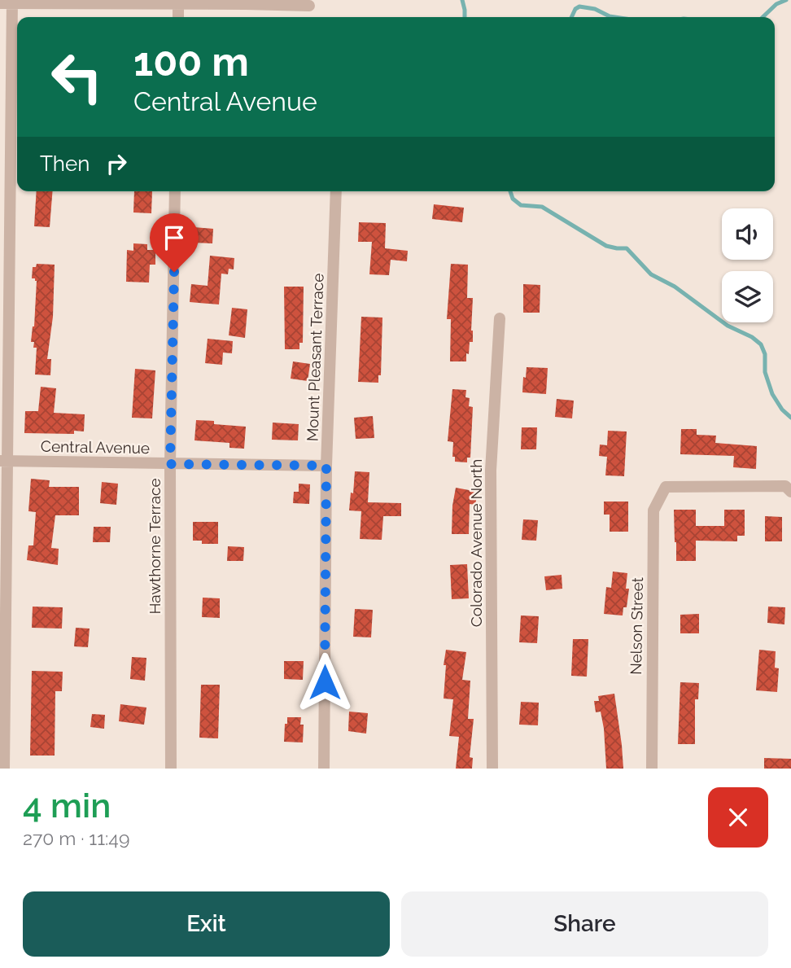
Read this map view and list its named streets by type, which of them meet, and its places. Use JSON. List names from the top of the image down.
{
  "streets": {
    "street": [
      "Mount Pleasant Terrace",
      "Central Avenue",
      "Colorado Avenue North",
      "Hawthorne Terrace",
      "Nelson Street"
    ]
  },
  "crossings": [
    ["Mount Pleasant Terrace", "Central Avenue"],
    ["Central Avenue", "Hawthorne Terrace"]
  ],
  "page": {
    "turn": ["100 m", "Central Avenue"],
    "then": "Then",
    "heading": ["4 min", "270 m · 11:49"],
    "buttons": ["Exit", "Share"]
  }
}
